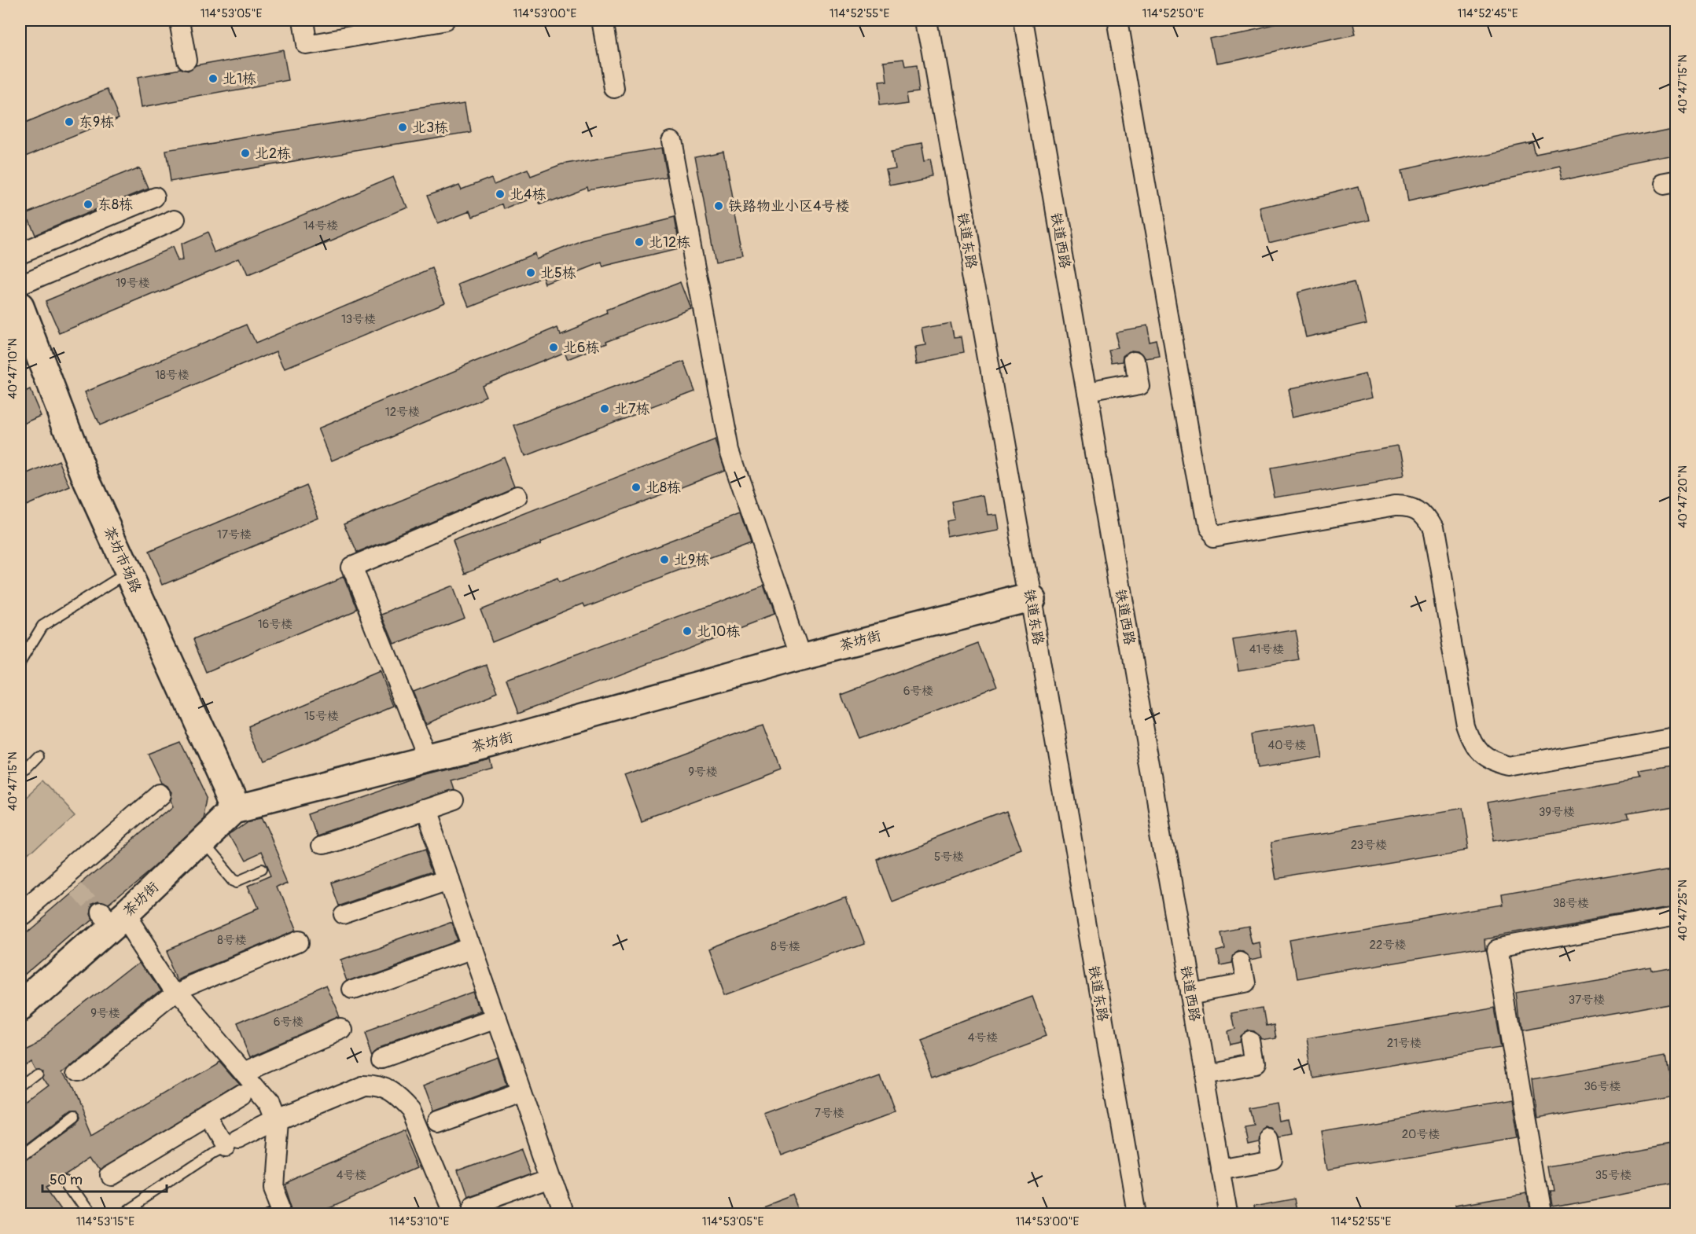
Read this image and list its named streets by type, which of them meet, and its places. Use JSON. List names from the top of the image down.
{
  "streets": {
    "street": [
      "铁道东路",
      "铁道西路",
      "茶坊市场路",
      "茶坊街"
    ]
  },
  "crossings": [
    ["铁道东路", "茶坊街"],
    ["茶坊市场路", "茶坊街"]
  ],
  "places": [
    "北1栋",
    "东9栋",
    "北3栋",
    "北2栋",
    "北4栋",
    "东8栋",
    "铁路物业小区4号楼",
    "北12栋",
    "北5栋",
    "北6栋",
    "北7栋",
    "北8栋",
    "北9栋",
    "北10栋"
  ],
  "house_numbers": [
    "14号楼",
    "19号楼",
    "13号楼",
    "18号楼",
    "12号楼",
    "17号楼",
    "16号楼",
    "41号楼",
    "6号楼",
    "15号楼",
    "40号楼",
    "9号楼",
    "39号楼",
    "23号楼",
    "5号楼",
    "38号楼",
    "8号楼",
    "22号楼",
    "8号楼",
    "37号楼",
    "9号楼",
    "6号楼",
    "4号楼",
    "21号楼",
    "36号楼",
    "7号楼",
    "20号楼",
    "4号楼",
    "35号楼"
  ],
  "scale_bar": "50 m",
  "coordinates": [
    "114°53'05\"E",
    "114°53'00\"E",
    "114°52'55\"E",
    "114°52'50\"E",
    "114°52'45\"E",
    "40°47'15\"N",
    "40°47'10\"N",
    "40°47'20\"N",
    "40°47'25\"N",
    "114°53'15\"E",
    "114°53'10\"E"
  ]
}
